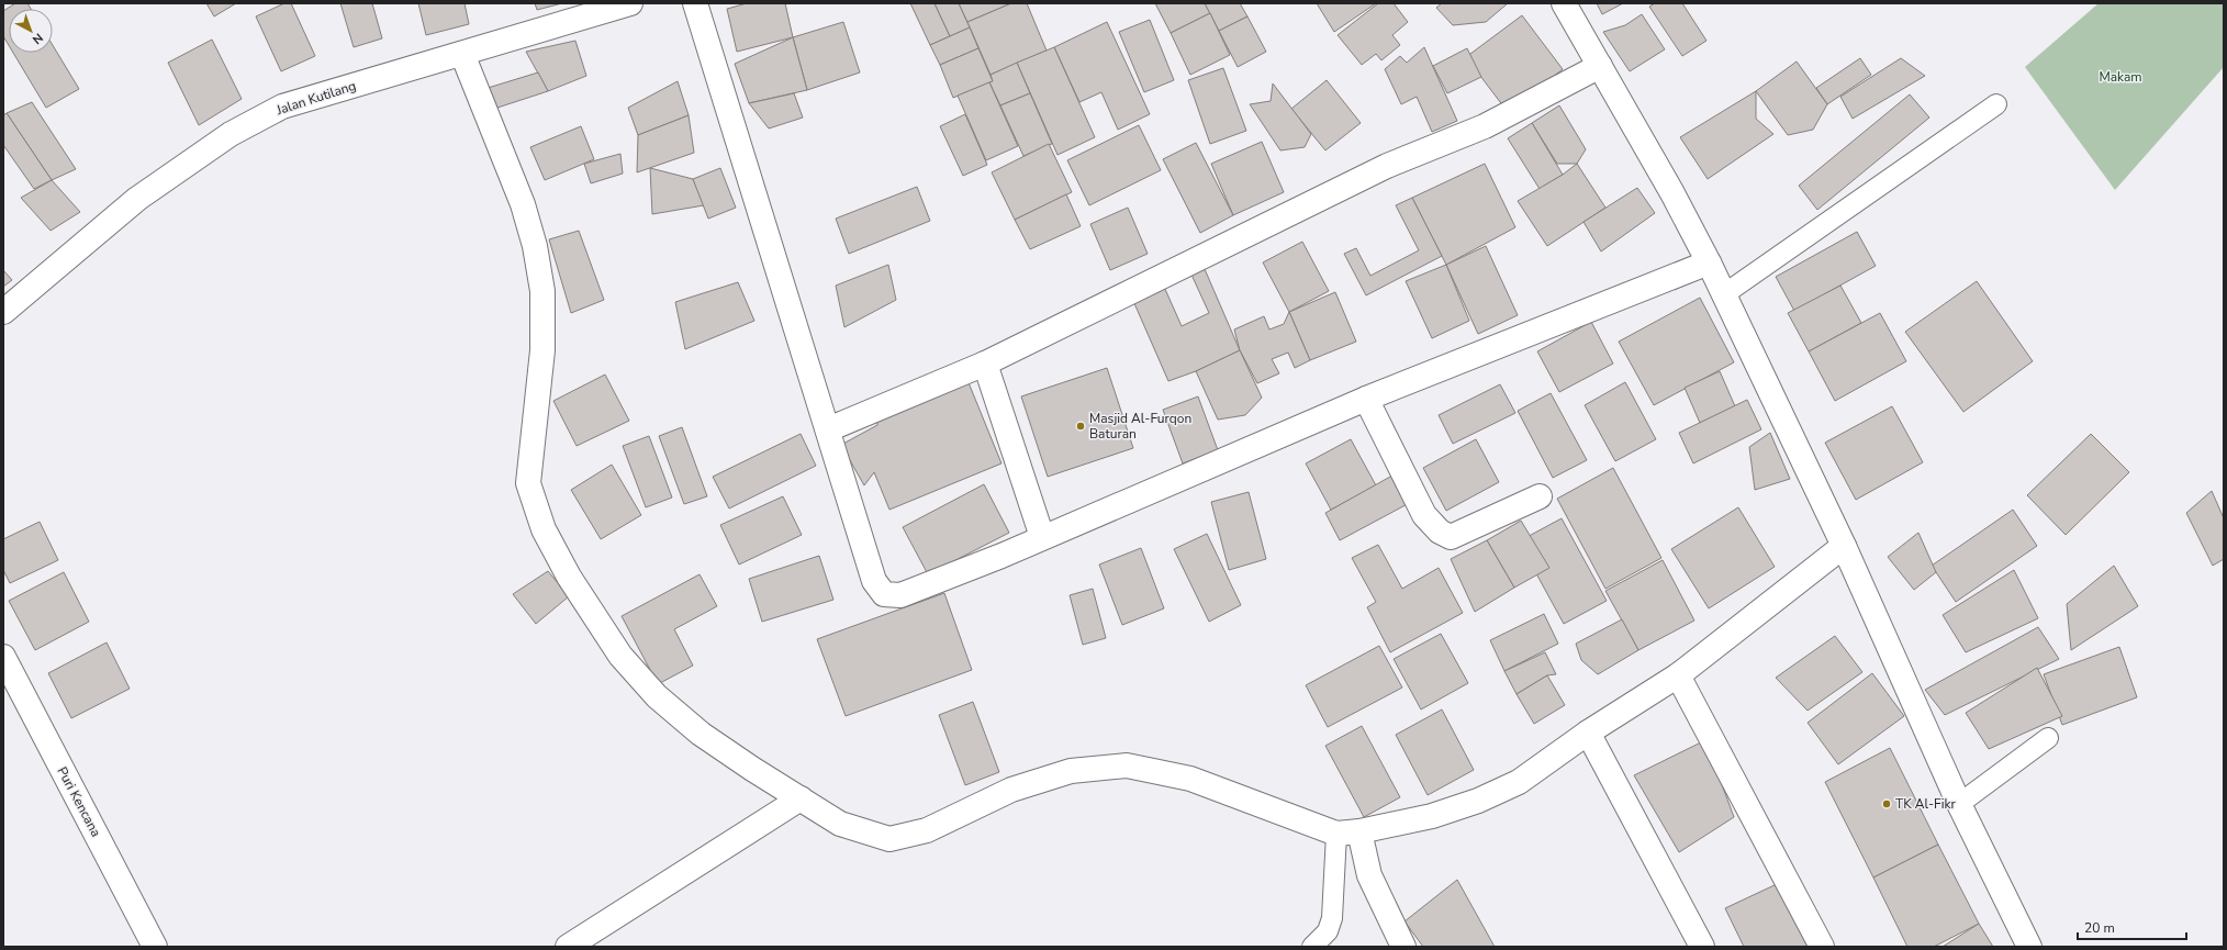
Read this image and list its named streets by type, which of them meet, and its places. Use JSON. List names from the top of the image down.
{
  "streets": {
    "street": ["Jalan Kutilang", "Puri Kencana"]
  },
  "parks": ["Makam"],
  "places": ["Masjid Al-Furqon Baturan", "TK Al-Fikr"],
  "scale_bar": "20 m",
  "north": "bottom right"
}
